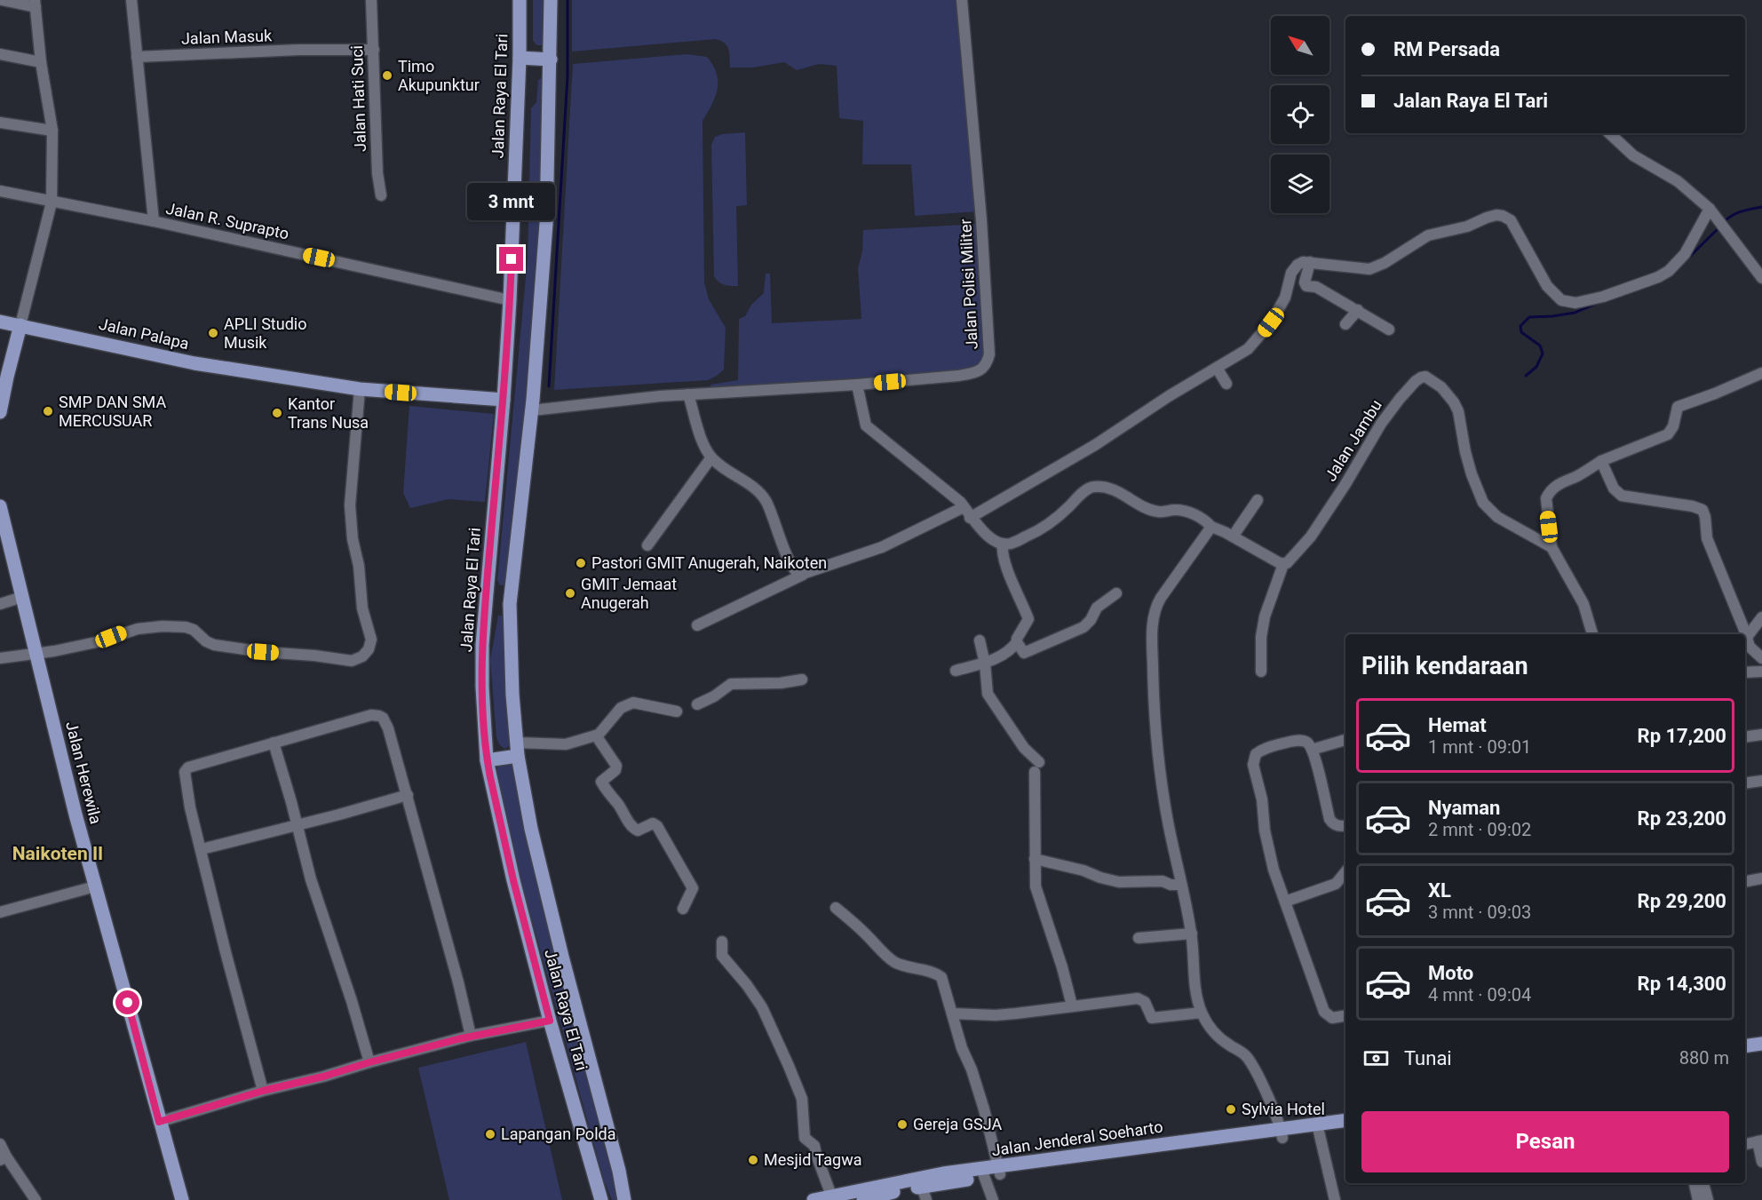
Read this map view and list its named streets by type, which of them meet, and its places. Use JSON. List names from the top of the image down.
{
  "streets": {
    "main road": [
      "Jalan Raya El Tari",
      "Jalan Palapa",
      "Jalan Herewila",
      "Jalan Jenderal Soeharto"
    ],
    "street": [
      "Jalan Masuk",
      "Jalan Hati Suci",
      "Jalan R. Suprapto",
      "Jalan Polisi Militer",
      "Jalan Jambu"
    ]
  },
  "crossings": [
    ["Jalan Masuk", "Jalan Hati Suci"],
    ["Jalan Raya El Tari", "Jalan R. Suprapto"],
    ["Jalan Raya El Tari", "Jalan Polisi Militer"],
    ["Jalan Raya El Tari", "Jalan Palapa"]
  ],
  "districts": ["Naikoten II"],
  "places": [
    "Timo Akupunktur",
    "APLI Studio Musik",
    "SMP DAN SMA MERCUSUAR",
    "Kantor Trans Nusa",
    "Pastori GMIT Anugerah, Naikoten",
    "GMIT Jemaat Anugerah",
    "Sylvia Hotel",
    "Gereja GSJA",
    "Lapangan Polda",
    "Mesjid Tagwa"
  ],
  "north": "top left",
  "page": {
    "banner": ["RM Persada", "Jalan Raya El Tari"],
    "bubble": "3 mnt",
    "heading": "Pilih kendaraan",
    "list": [
      {
        "name": "Hemat",
        "note": "1 mnt · 09:01",
        "value": "Rp 17,200"
      },
      {
        "name": "Nyaman",
        "note": "2 mnt · 09:02",
        "value": "Rp 23,200"
      },
      {
        "name": "XL",
        "note": "3 mnt · 09:03",
        "value": "Rp 29,200"
      },
      {
        "name": "Moto",
        "note": "4 mnt · 09:04",
        "value": "Rp 14,300"
      }
    ],
    "pay": ["Tunai", "880 m"],
    "buttons": "Pesan"
  }
}
